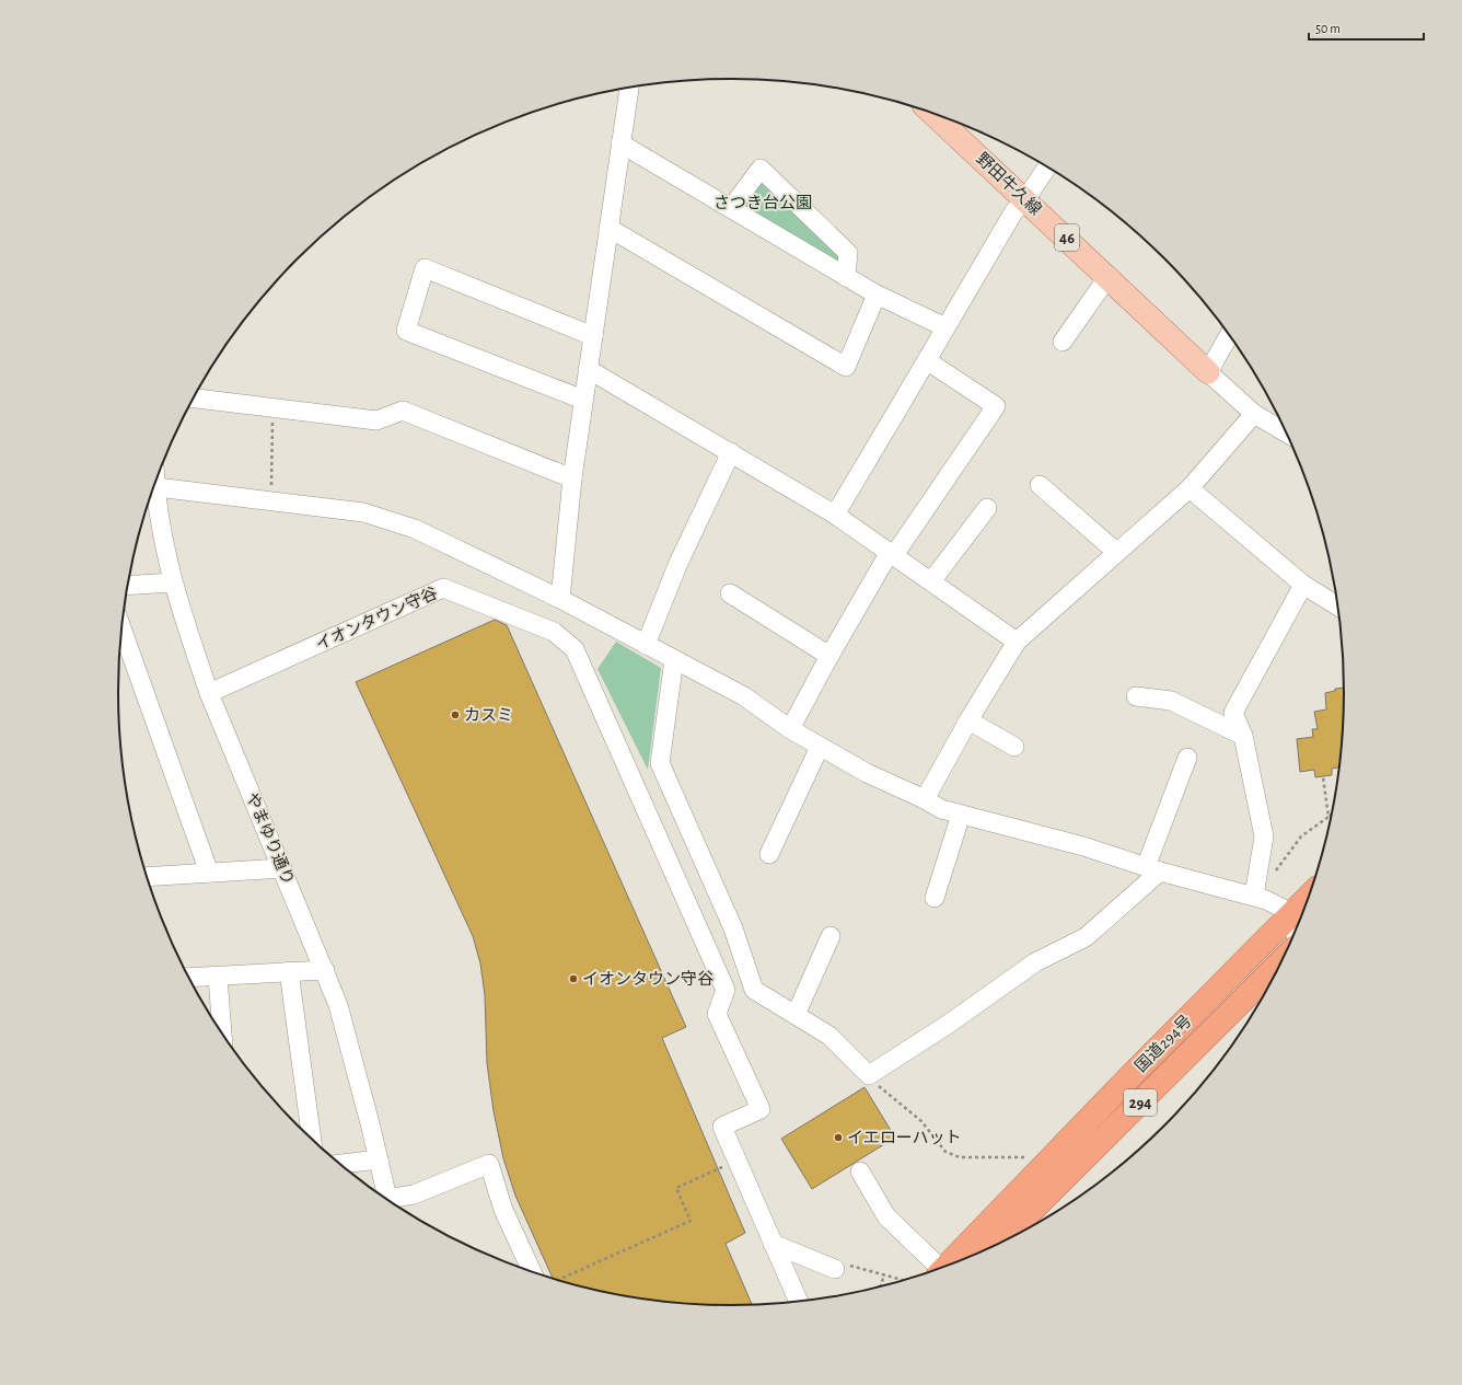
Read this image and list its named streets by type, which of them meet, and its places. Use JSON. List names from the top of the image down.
{
  "streets": {
    "highway": ["国道294号", "294"],
    "main road": ["野田牛久線", "46"],
    "street": ["イオンタウン守谷", "やまゆり通り"]
  },
  "crossings": [
    ["イオンタウン守谷", "やまゆり通り"]
  ],
  "parks": ["さつき台公園"],
  "places": ["カスミ", "イオンタウン守谷", "イエローハット"],
  "scale_bar": "50 m"
}
